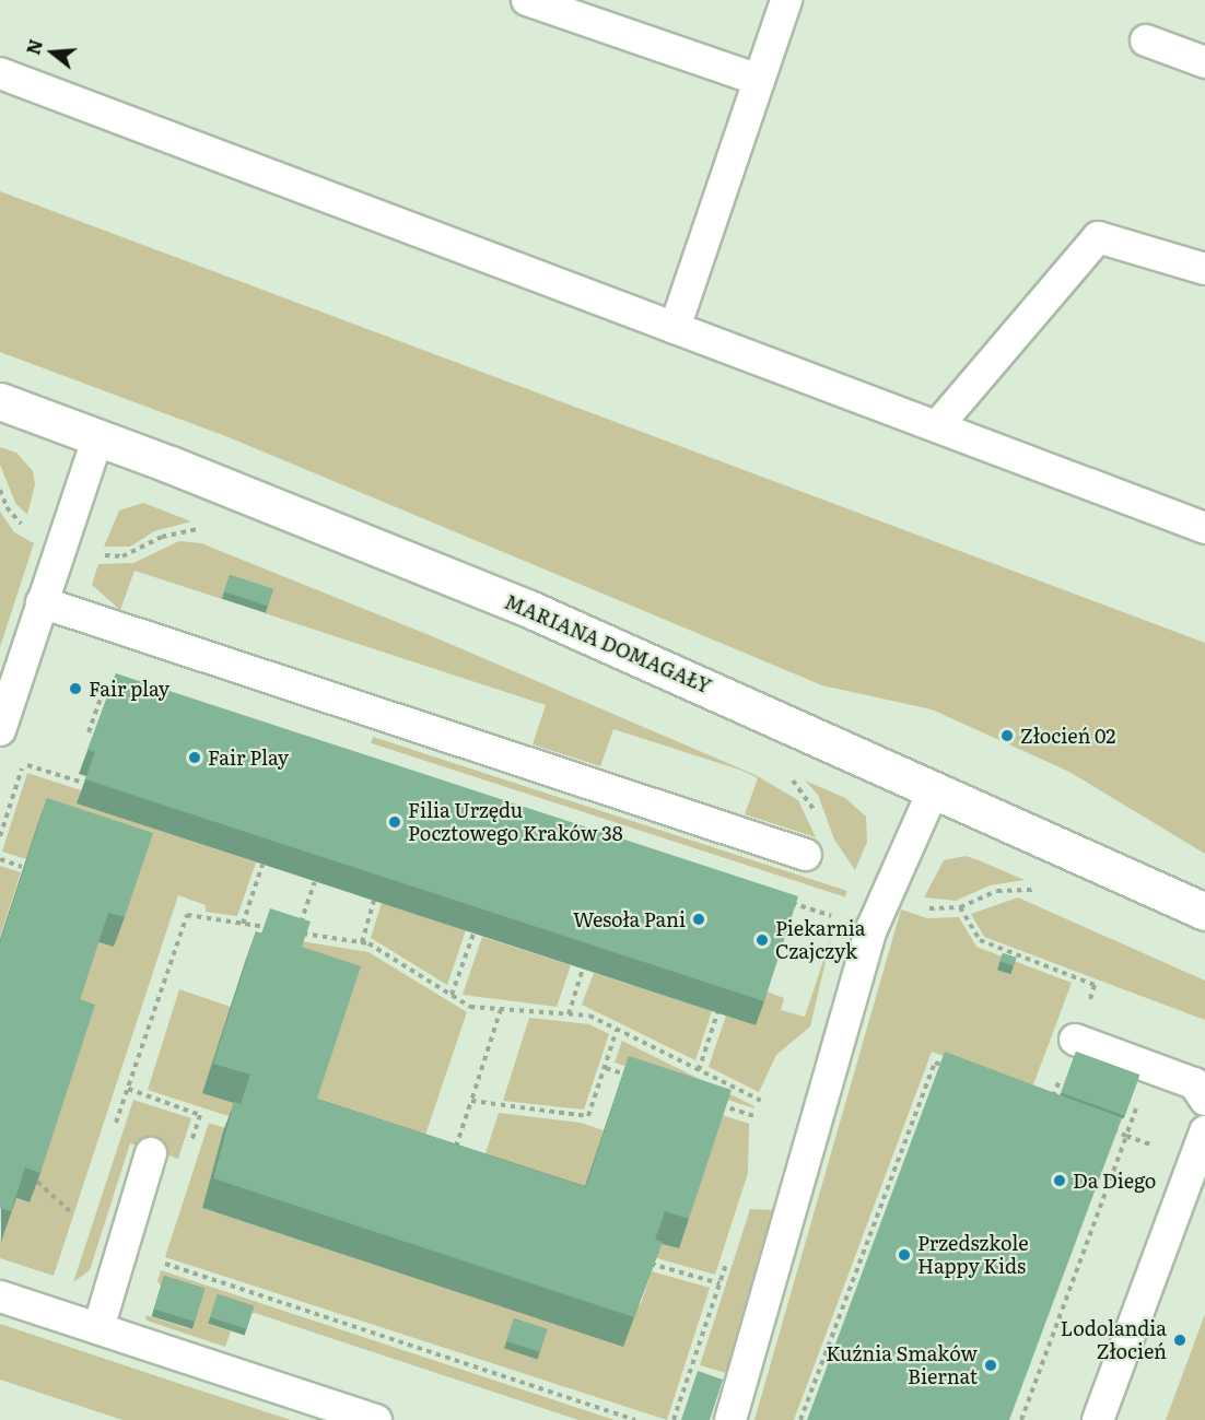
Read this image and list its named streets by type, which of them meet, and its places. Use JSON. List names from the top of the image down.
{
  "streets": {
    "street": ["MARIANA DOMAGAŁY"]
  },
  "places": [
    "Fair play",
    "Złocień 02",
    "Fair Play",
    "Filia Urzędu Pocztowego Kraków 38",
    "Wesoła Pani",
    "Piekarnia Czajczyk",
    "Da Diego",
    "Przedszkole Happy Kids",
    "Lodolandia Złocień",
    "Kuźnia Smaków Biernat"
  ],
  "north": "left"
}
